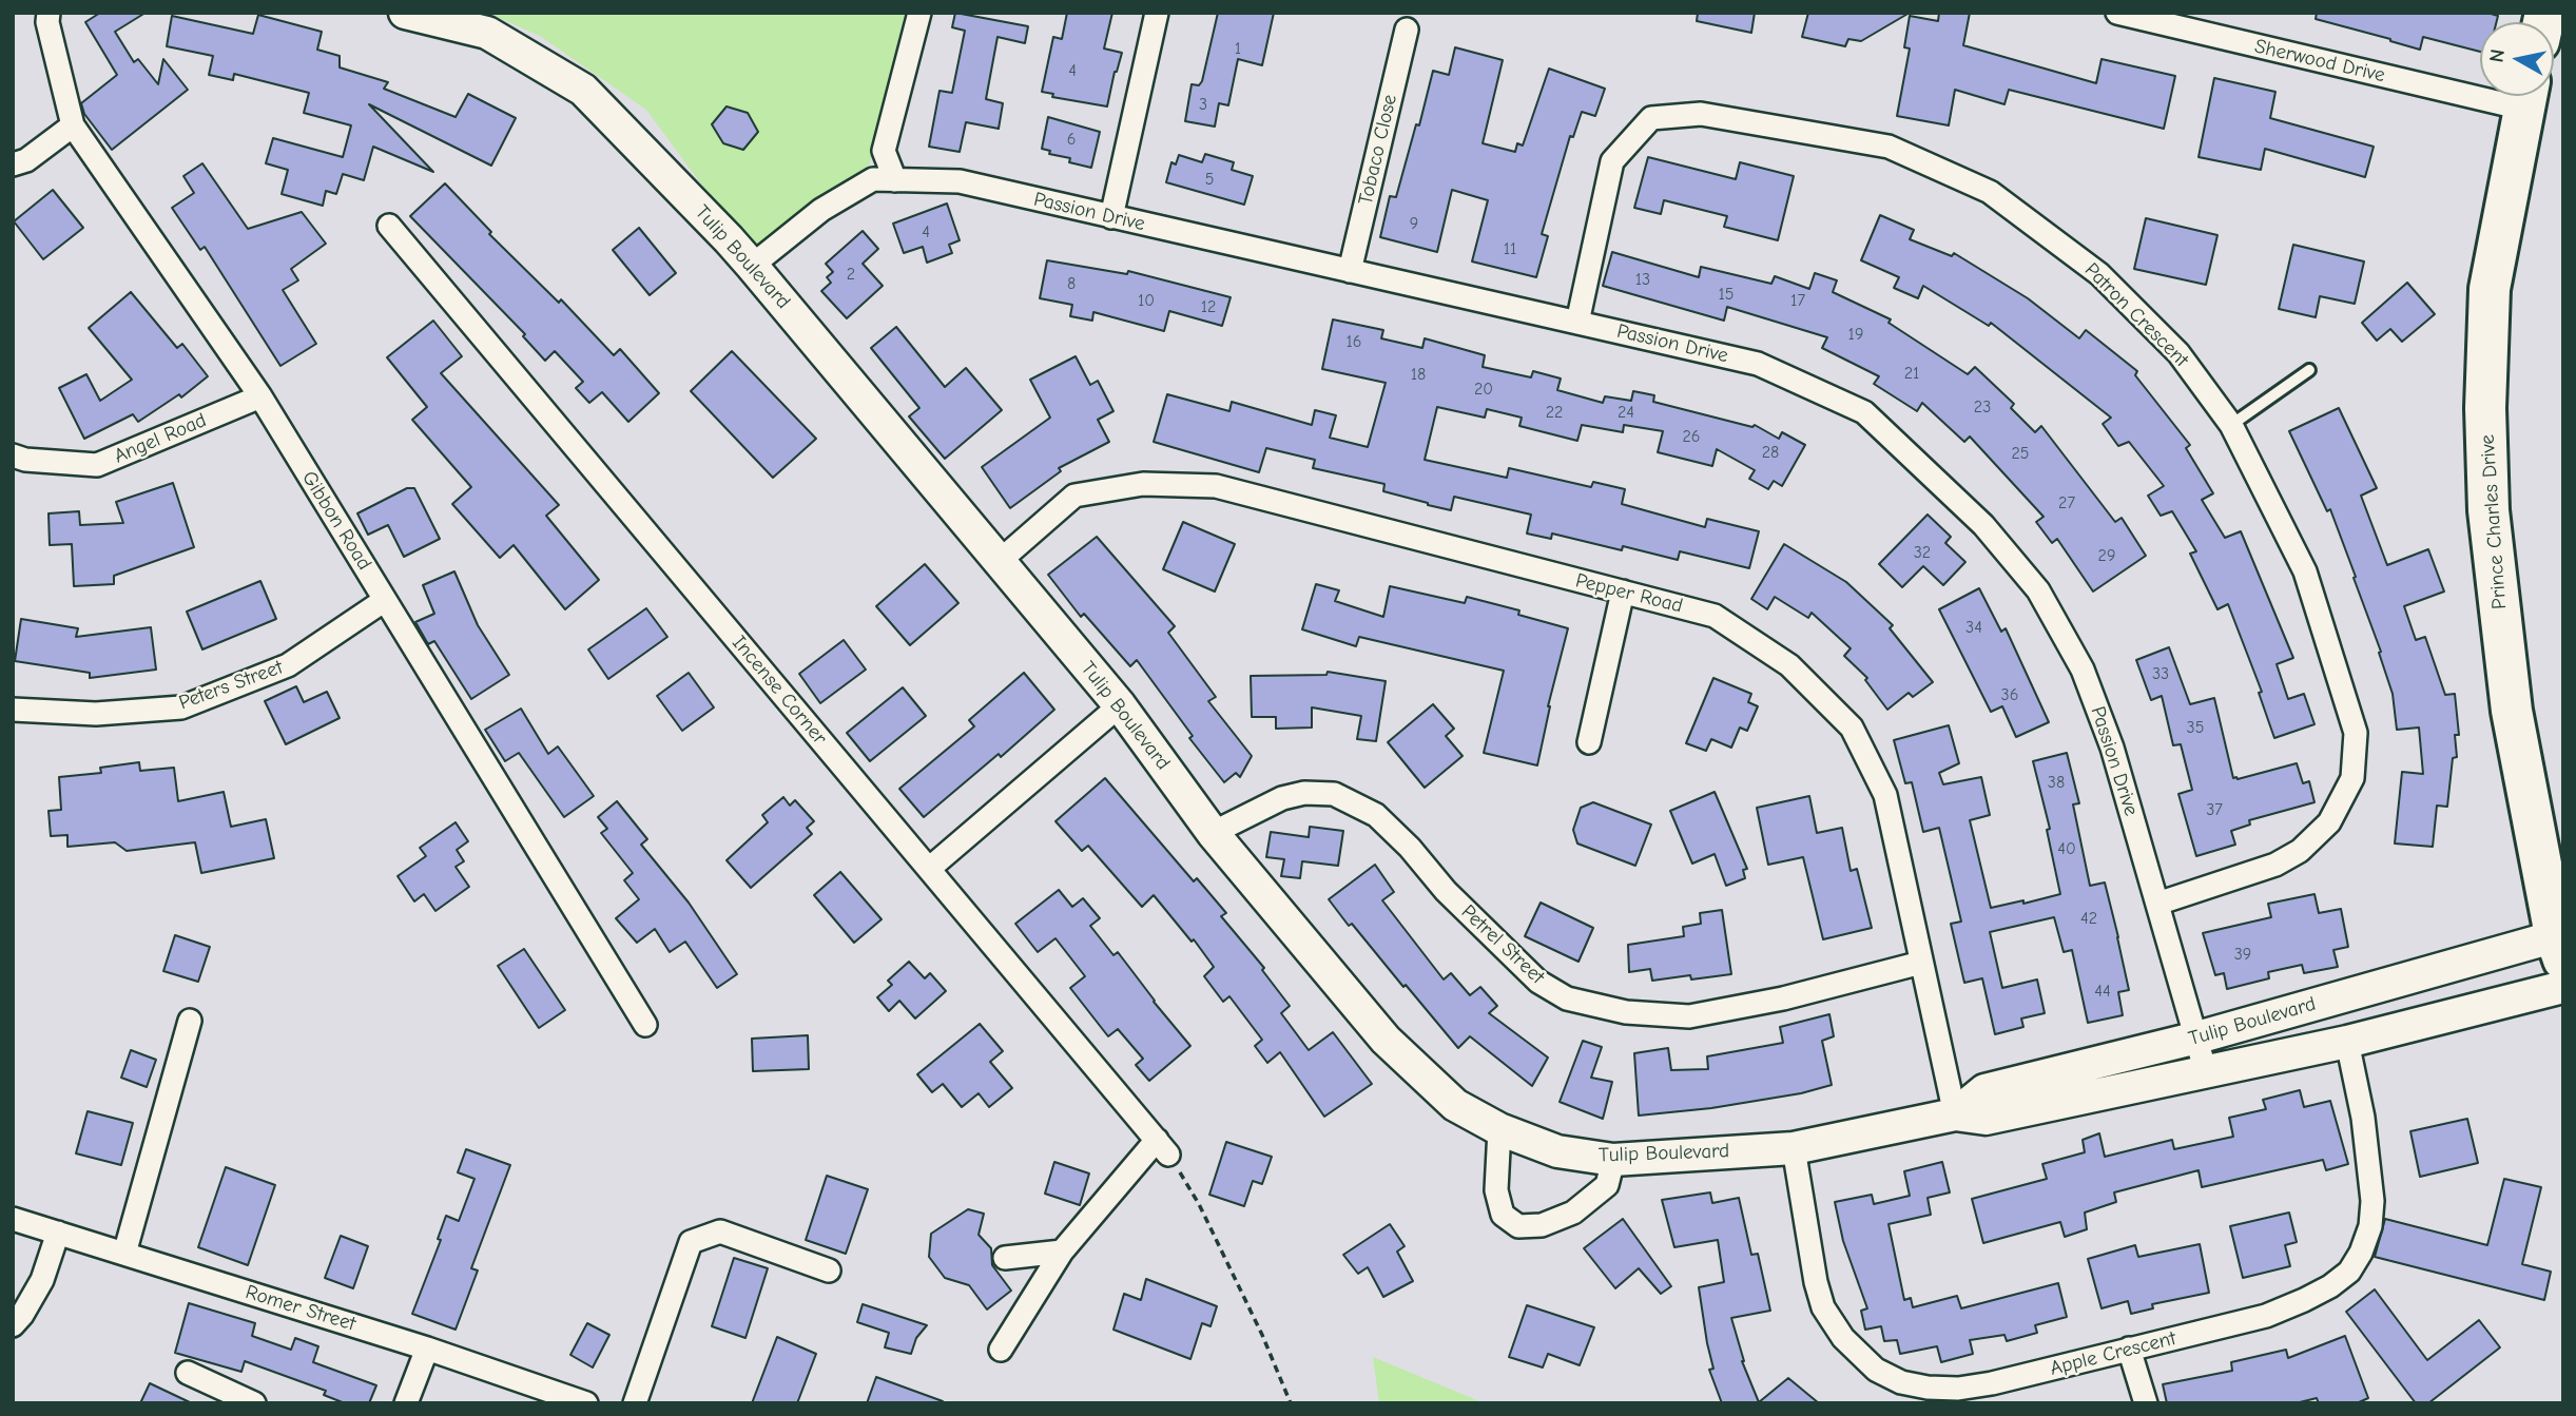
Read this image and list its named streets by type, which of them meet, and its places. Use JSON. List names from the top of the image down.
{
  "streets": {
    "highway": ["Prince Charles Drive"],
    "street": [
      "Sherwood Drive",
      "Tobaco Close",
      "Passion Drive",
      "Tulip Boulevard",
      "Patron Crescent",
      "Angel Road",
      "Gibbon Road",
      "Pepper Road",
      "Peters Street",
      "Incense Corner",
      "Petrel Street",
      "Romer Street",
      "Apple Crescent"
    ]
  },
  "crossings": [
    ["Tobaco Close", "Passion Drive"],
    ["Passion Drive", "Tulip Boulevard"],
    ["Passion Drive", "Patron Crescent"],
    ["Tulip Boulevard", "Prince Charles Drive"],
    ["Tulip Boulevard", "Pepper Road"],
    ["Tulip Boulevard", "Petrel Street"],
    ["Tulip Boulevard", "Apple Crescent"],
    ["Angel Road", "Gibbon Road"],
    ["Gibbon Road", "Peters Street"],
    ["Pepper Road", "Petrel Street"]
  ],
  "house_numbers": [
    "1",
    "4",
    "3",
    "6",
    "5",
    "9",
    "4",
    "11",
    "2",
    "13",
    "8",
    "15",
    "10",
    "17",
    "12",
    "19",
    "16",
    "21",
    "18",
    "20",
    "23",
    "22",
    "24",
    "26",
    "28",
    "25",
    "27",
    "32",
    "29",
    "34",
    "33",
    "36",
    "35",
    "38",
    "37",
    "40",
    "42",
    "39",
    "44"
  ],
  "north": "left"
}
